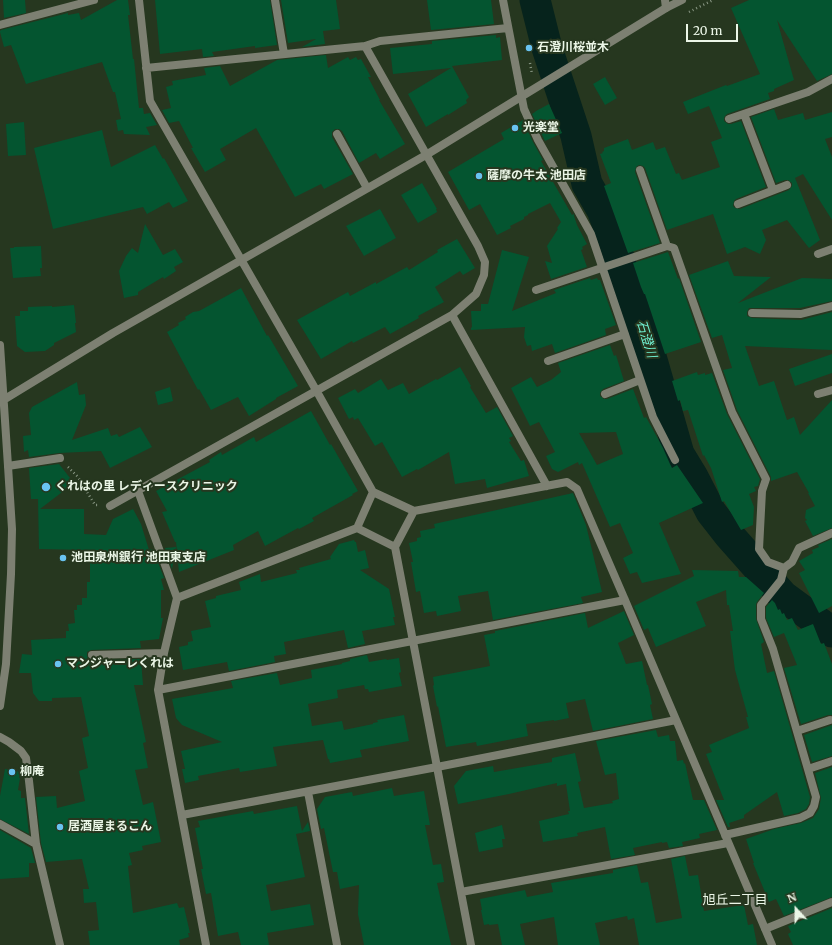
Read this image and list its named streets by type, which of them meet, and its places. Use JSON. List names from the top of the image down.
{
  "districts": ["旭丘二丁目"],
  "water": ["石澄川"],
  "places": [
    "石澄川桜並木",
    "光楽堂",
    "薩摩の牛太 池田店",
    "くれはの里 レディースクリニック",
    "池田泉州銀行 池田東支店",
    "マンジャーレくれは",
    "柳庵",
    "居酒屋まるこん"
  ],
  "scale_bar": "20 m",
  "north": "top"
}
